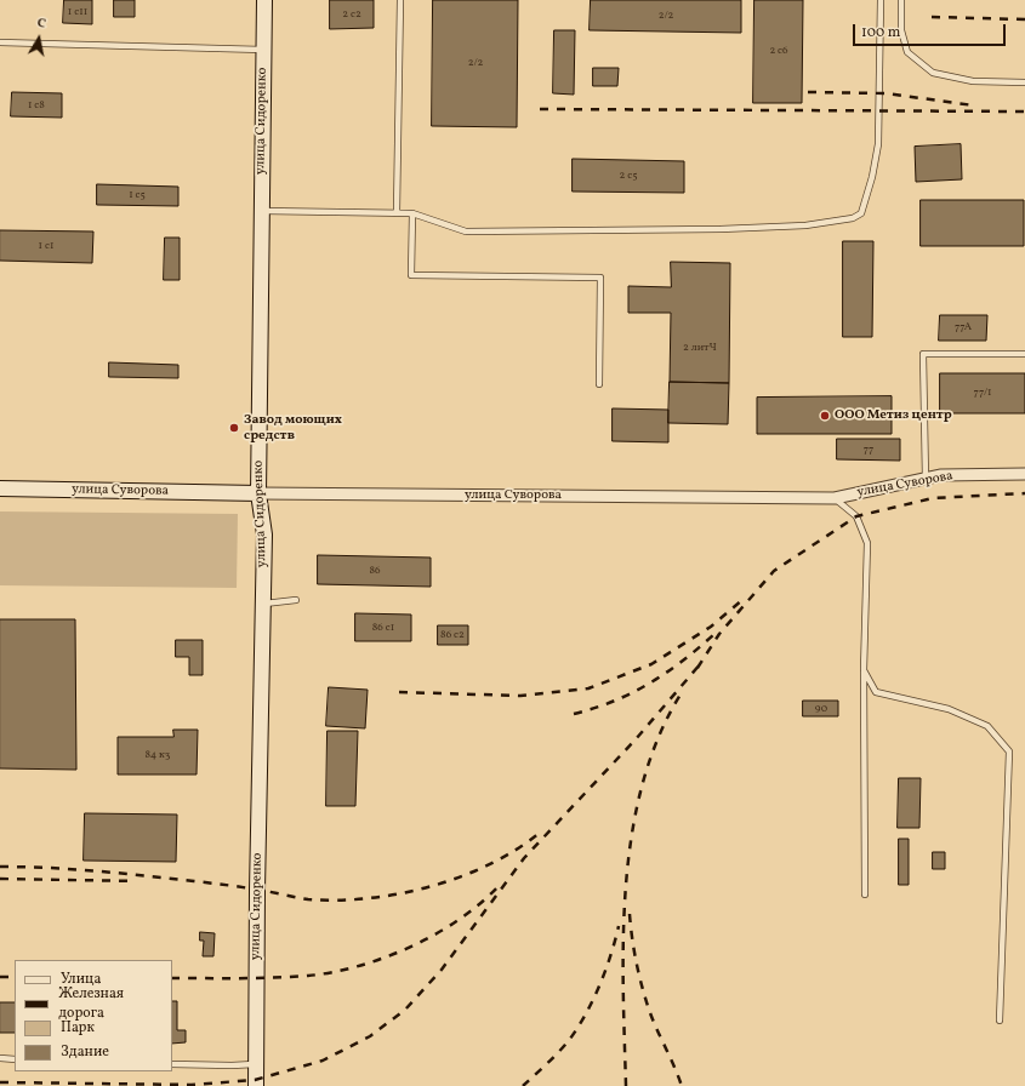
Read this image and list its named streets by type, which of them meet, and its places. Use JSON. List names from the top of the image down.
{
  "streets": {
    "street": ["улица Сидоренко", "улица Суворова"]
  },
  "crossings": [
    ["улица Сидоренко", "улица Суворова"]
  ],
  "places": ["ООО Метиз центр", "Завод моющих средств"],
  "house_numbers": [
    "1 с11",
    "2 с2",
    "2/2",
    "2 с6",
    "2/2",
    "1 с8",
    "2 с5",
    "1 с5",
    "1 с1",
    "77А",
    "2 литЧ",
    "77/1",
    "77",
    "86",
    "86 с1",
    "86 с2",
    "90",
    "84 к3"
  ],
  "legend": [
    "Улица",
    "Железная дорога",
    "Парк",
    "Здание"
  ],
  "scale_bar": "100 m",
  "north": "top"
}
